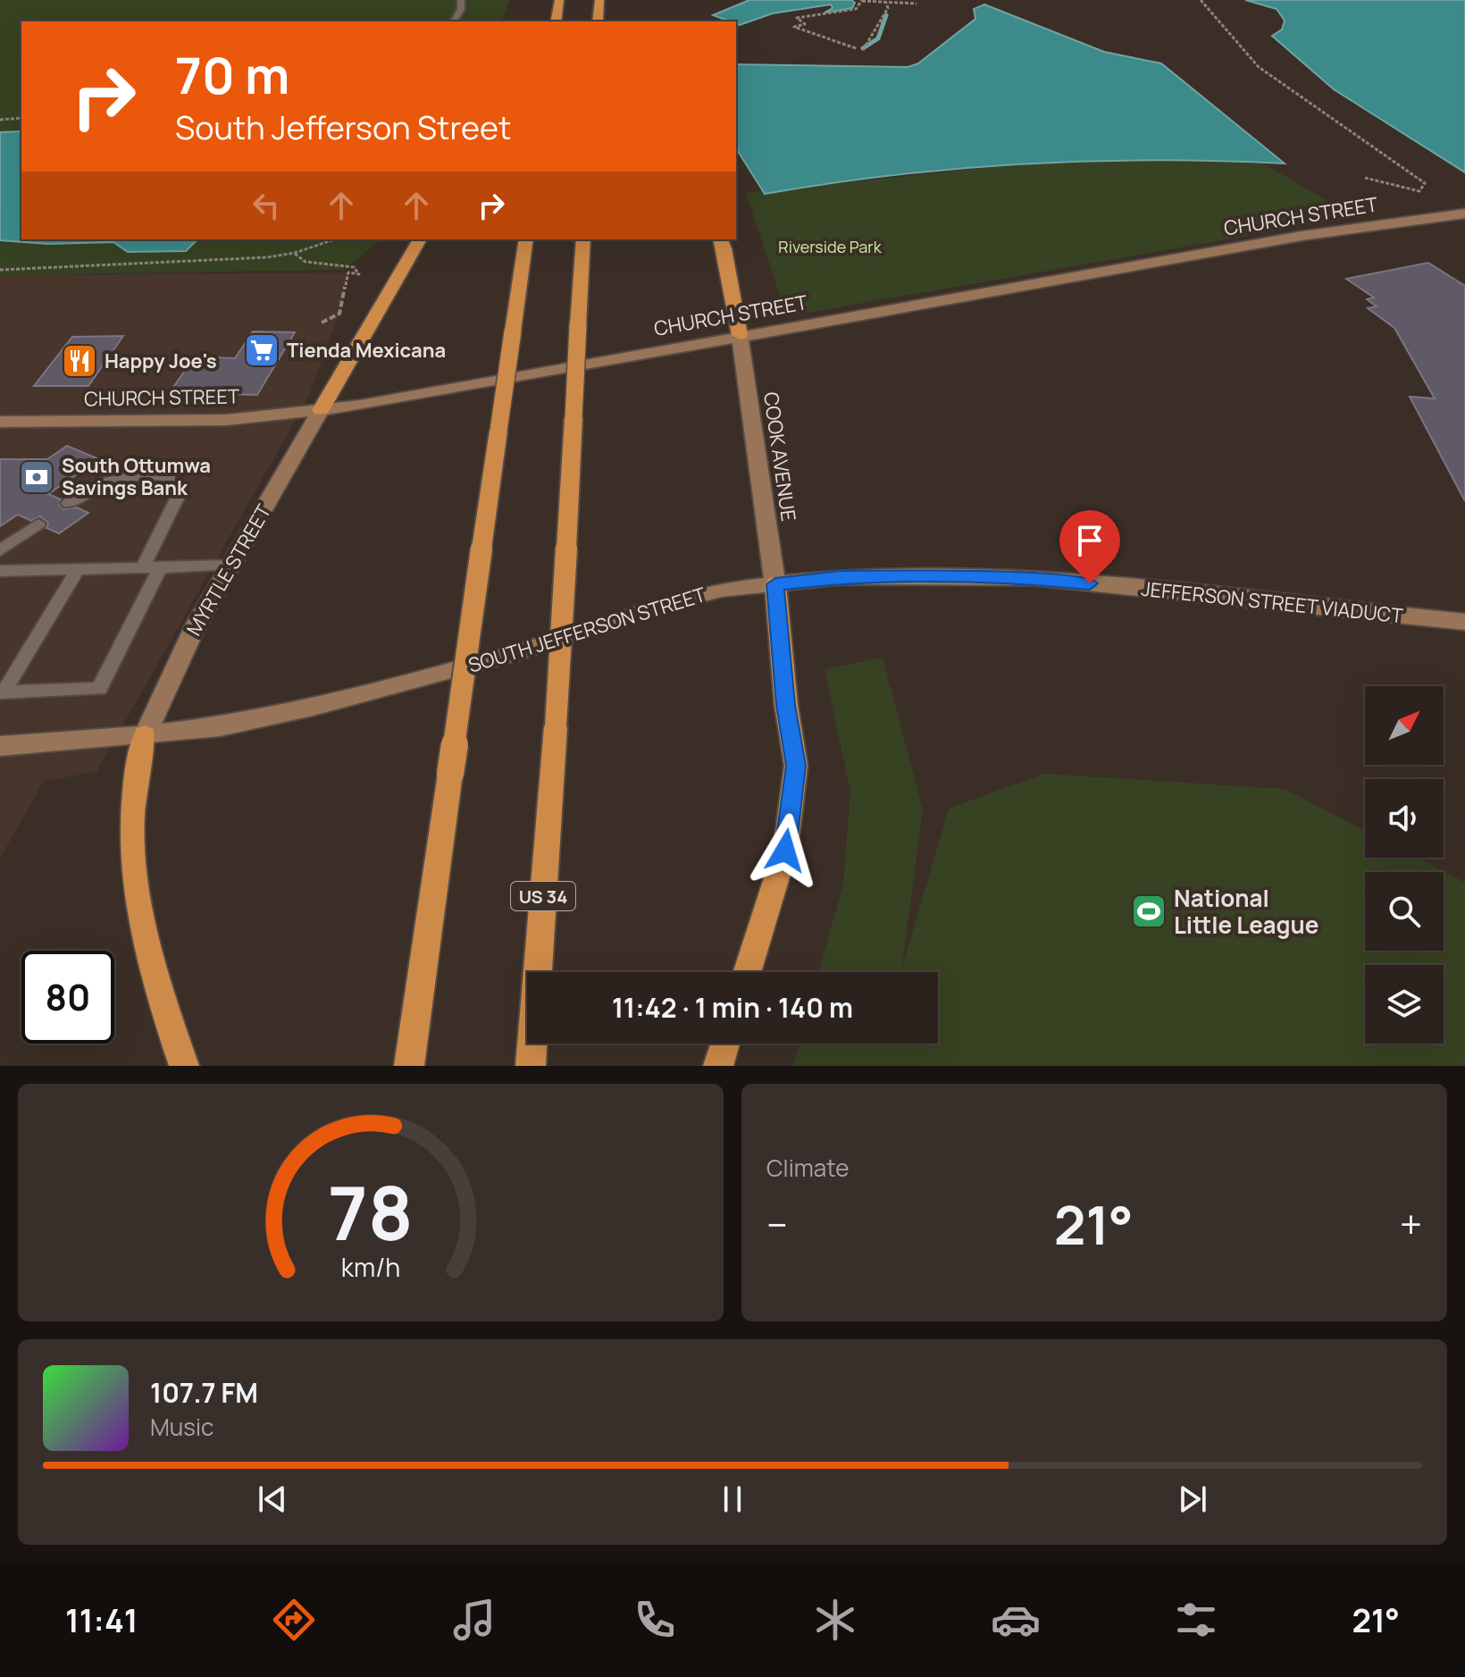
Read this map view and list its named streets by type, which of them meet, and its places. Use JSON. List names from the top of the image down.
{
  "streets": {
    "highway": ["US 34"],
    "main road": [
      "CHURCH STREET",
      "COOK AVENUE",
      "MYRTLE STREET",
      "JEFFERSON STREET VIADUCT",
      "SOUTH JEFFERSON STREET"
    ]
  },
  "crossings": [
    ["CHURCH STREET", "COOK AVENUE"],
    ["CHURCH STREET", "MYRTLE STREET"],
    ["COOK AVENUE", "SOUTH JEFFERSON STREET"],
    ["MYRTLE STREET", "SOUTH JEFFERSON STREET"],
    ["JEFFERSON STREET VIADUCT", "SOUTH JEFFERSON STREET"]
  ],
  "parks": ["Riverside Park"],
  "places": {
    "supermarket": ["Tienda Mexicana"],
    "restaurant": ["Happy Joe's"],
    "bank": ["South Ottumwa Savings Bank"],
    "sports": ["National Little League"]
  },
  "north": "top right",
  "page": {
    "turn": ["70 m", "South Jefferson Street"],
    "limit": "80",
    "trip": "11:42 · 1 min · 140 m",
    "tile": "Climate",
    "heat": ["−", "21°", "+"],
    "song": ["107.7 FM", "Music"],
    "tabs": ["11:41", "21°"],
    "gauge": ["78", "km/h"]
  }
}
